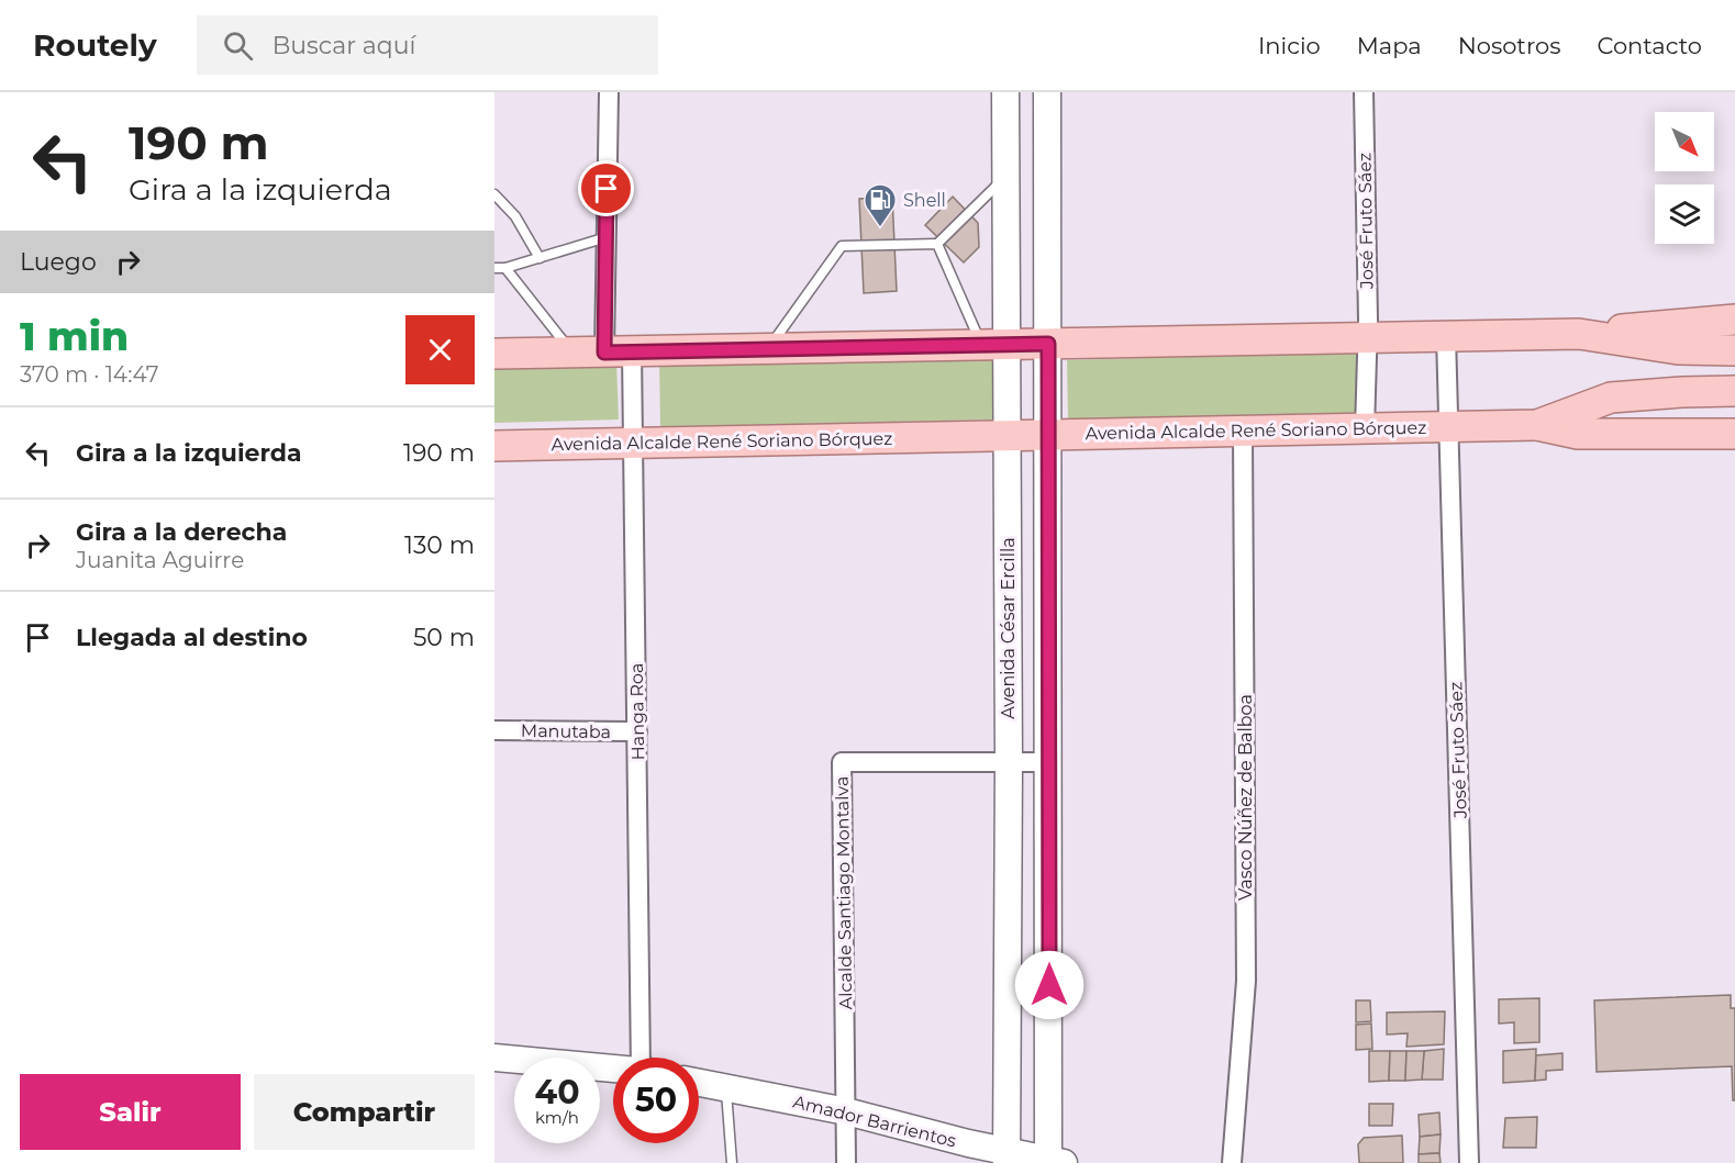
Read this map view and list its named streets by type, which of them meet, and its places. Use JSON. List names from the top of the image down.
{
  "streets": {
    "main road": ["Avenida Alcalde René Soriano Bórquez", "Avenida César Ercilla", "Amador Barrientos"],
    "street": [
      "José Fruto Sáez",
      "Hanga Roa",
      "Manutaba",
      "Vasco Núñez de Balboa",
      "Alcalde Santiago Montalva"
    ]
  },
  "crossings": [
    ["José Fruto Sáez", "Avenida Alcalde René Soriano Bórquez"],
    ["Avenida Alcalde René Soriano Bórquez", "Avenida César Ercilla"],
    ["Avenida Alcalde René Soriano Bórquez", "Hanga Roa"],
    ["Avenida Alcalde René Soriano Bórquez", "Vasco Núñez de Balboa"],
    ["Avenida César Ercilla", "Alcalde Santiago Montalva"],
    ["Avenida César Ercilla", "Amador Barrientos"],
    ["Hanga Roa", "Manutaba"],
    ["Alcalde Santiago Montalva", "Amador Barrientos"]
  ],
  "places": {
    "fuel station": ["Shell"]
  },
  "north": "bottom right",
  "page": {
    "header": "Routely",
    "search": "Buscar aquí",
    "nav": [
      "Inicio",
      "Mapa",
      "Nosotros",
      "Contacto"
    ],
    "turn": ["190 m", "Gira a la izquierda"],
    "then": "Luego",
    "heading": ["1 min", "370 m · 14:47"],
    "list": [
      {
        "name": "Gira a la izquierda",
        "value": "190 m"
      },
      {
        "name": "Gira a la derecha",
        "note": "Juanita Aguirre",
        "value": "130 m"
      },
      {
        "name": "Llegada al destino",
        "value": "50 m"
      }
    ],
    "speed": "40 km/h",
    "limit": "50",
    "buttons": ["Salir", "Compartir"]
  }
}
